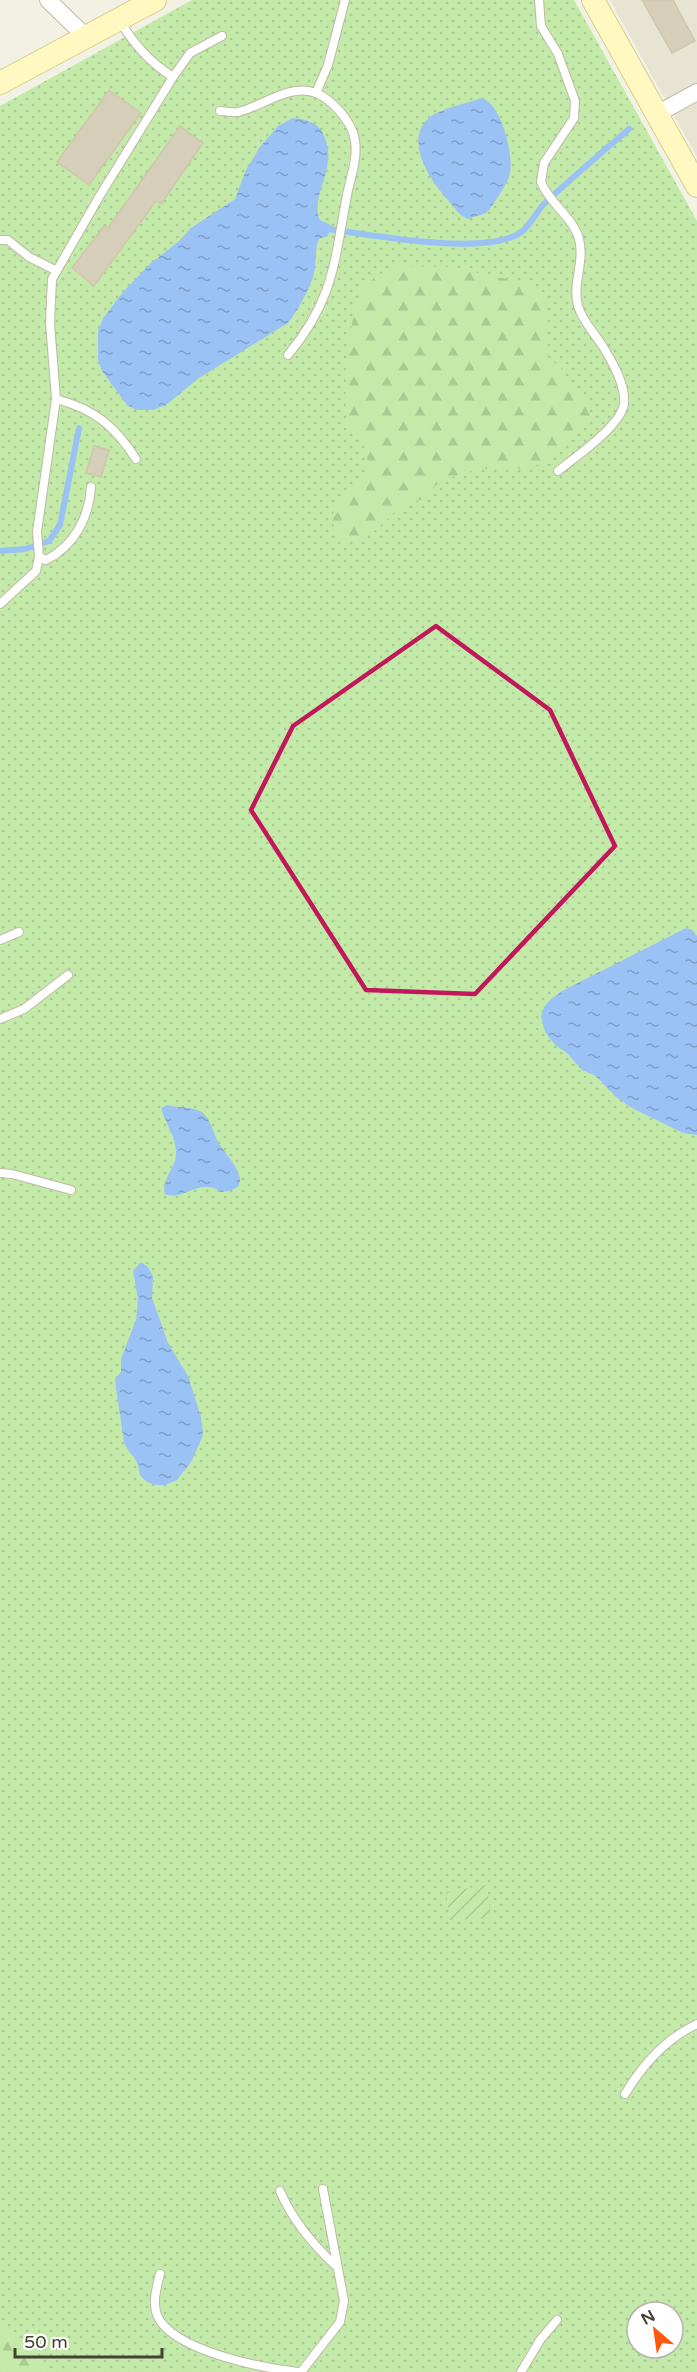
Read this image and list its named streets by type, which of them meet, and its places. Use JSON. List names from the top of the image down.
{
  "scale_bar": "50 m",
  "north": "top left"
}
